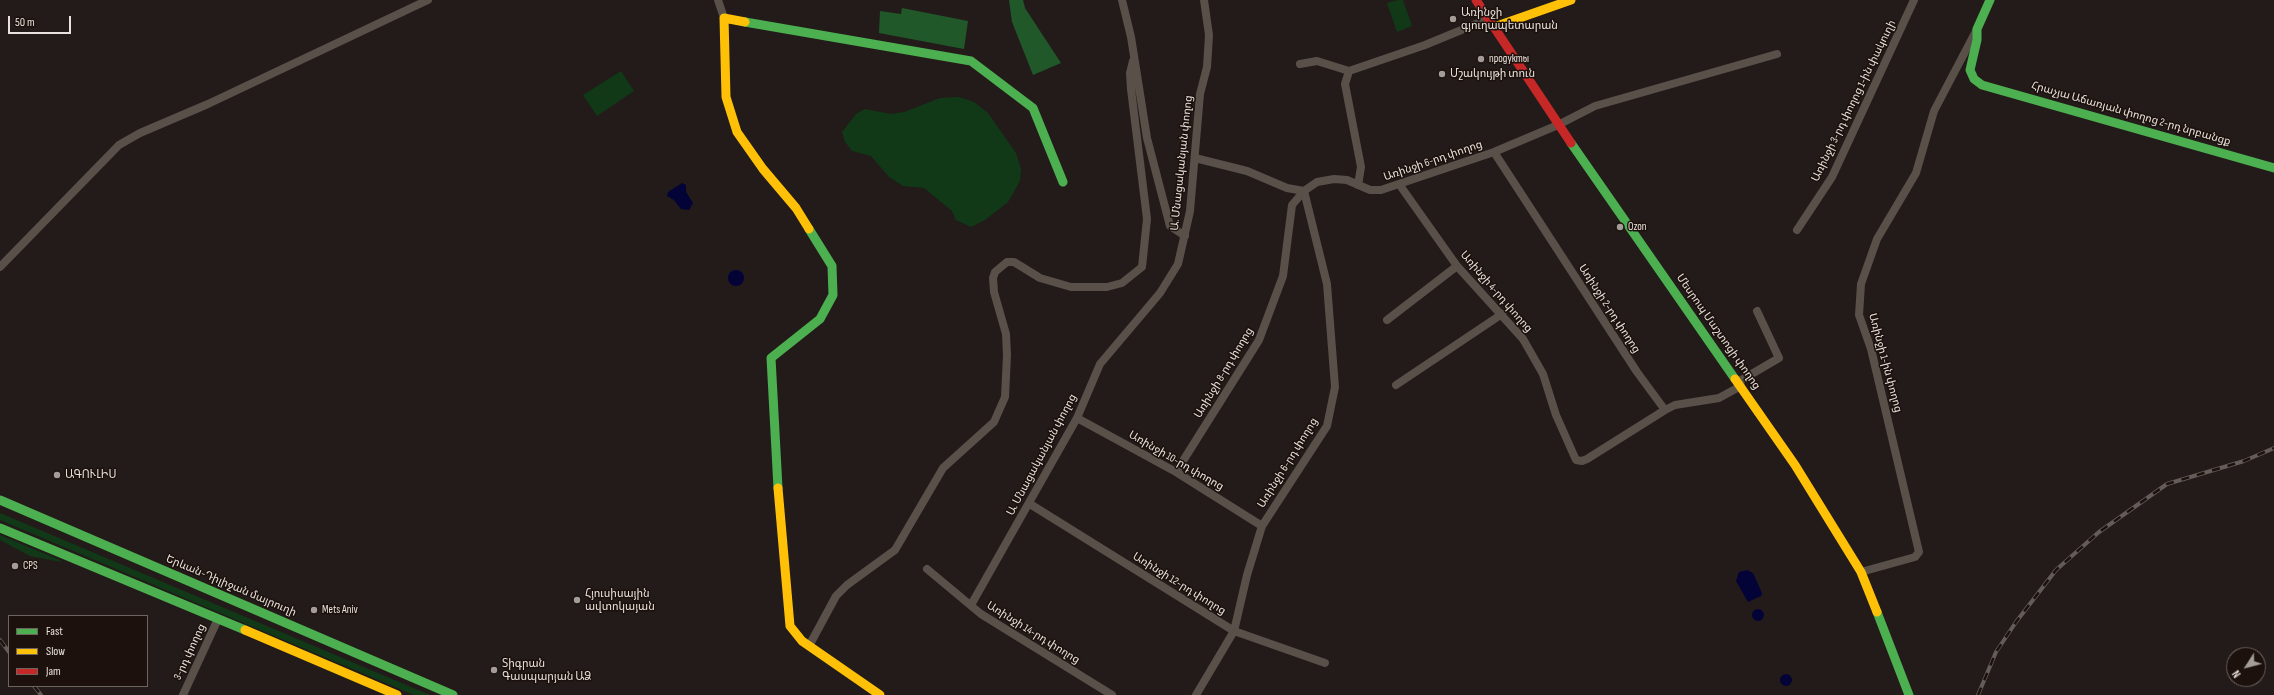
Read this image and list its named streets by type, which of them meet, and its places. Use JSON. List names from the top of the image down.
{
  "streets": {
    "main road": [
      "Հրաչյա Աճառյան փողոց 2-րդ նրբանցք",
      "Մեսրոպ Մաշտոցի փողոց",
      "Առինջի 1-ին փողոց",
      "Երևան-Դիլիջան մայրուղի"
    ],
    "street": [
      "Առինջի 3-րդ փողոց 1-ին փակուղի",
      "Առինջի 6-րդ փողոց",
      "Ա. Մնացականյան փողոց",
      "Առինջի 4-րդ փողոց",
      "Առինջի 2-րդ փողոց",
      "Առինջի 8-րդ փողոց",
      "Առինջի 10-րդ փողոց",
      "Առինջի 12-րդ փողոց",
      "Առինջի 14-րդ փողոց",
      "3-րդ փողոց"
    ]
  },
  "crossings": [
    ["Հրաչյա Աճառյան փողոց 2-րդ նրբանցք", "Առինջի 1-ին փողոց"],
    ["Առինջի 6-րդ փողոց", "Առինջի 4-րդ փողոց"],
    ["Առինջի 6-րդ փողոց", "Առինջի 2-րդ փողոց"],
    ["Առինջի 6-րդ փողոց", "Մեսրոպ Մաշտոցի փողոց"],
    ["Առինջի 6-րդ փողոց", "Առինջի 8-րդ փողոց"],
    ["Առինջի 6-րդ փողոց", "Առինջի 10-րդ փողոց"],
    ["Առինջի 6-րդ փողոց", "Առինջի 12-րդ փողոց"],
    ["Ա. Մնացականյան փողոց", "Առինջի 10-րդ փողոց"],
    ["Ա. Մնացականյան փողոց", "Առինջի 12-րդ փողոց"],
    ["Ա. Մնացականյան փողոց", "Առինջի 14-րդ փողոց"],
    ["Առինջի 4-րդ փողոց", "Առինջի 2-րդ փողոց"],
    ["Մեսրոպ Մաշտոցի փողոց", "Առինջի 1-ին փողոց"],
    ["Առինջի 8-րդ փողոց", "Առինջի 10-րդ փողոց"]
  ],
  "places": [
    "Առինջի գյուղապետարան",
    "продукты",
    "Մշակույթի տուն",
    "Ozon",
    "ԱԳՈՒԼԻՍ",
    "CPS",
    "Հյուսիսային ավտոկայան",
    "Mets Aniv",
    "Տիգրան Գասպարյան ԱՁ"
  ],
  "legend": ["Fast", "Slow", "Jam"],
  "scale_bar": "50 m",
  "north": "bottom left"
}
